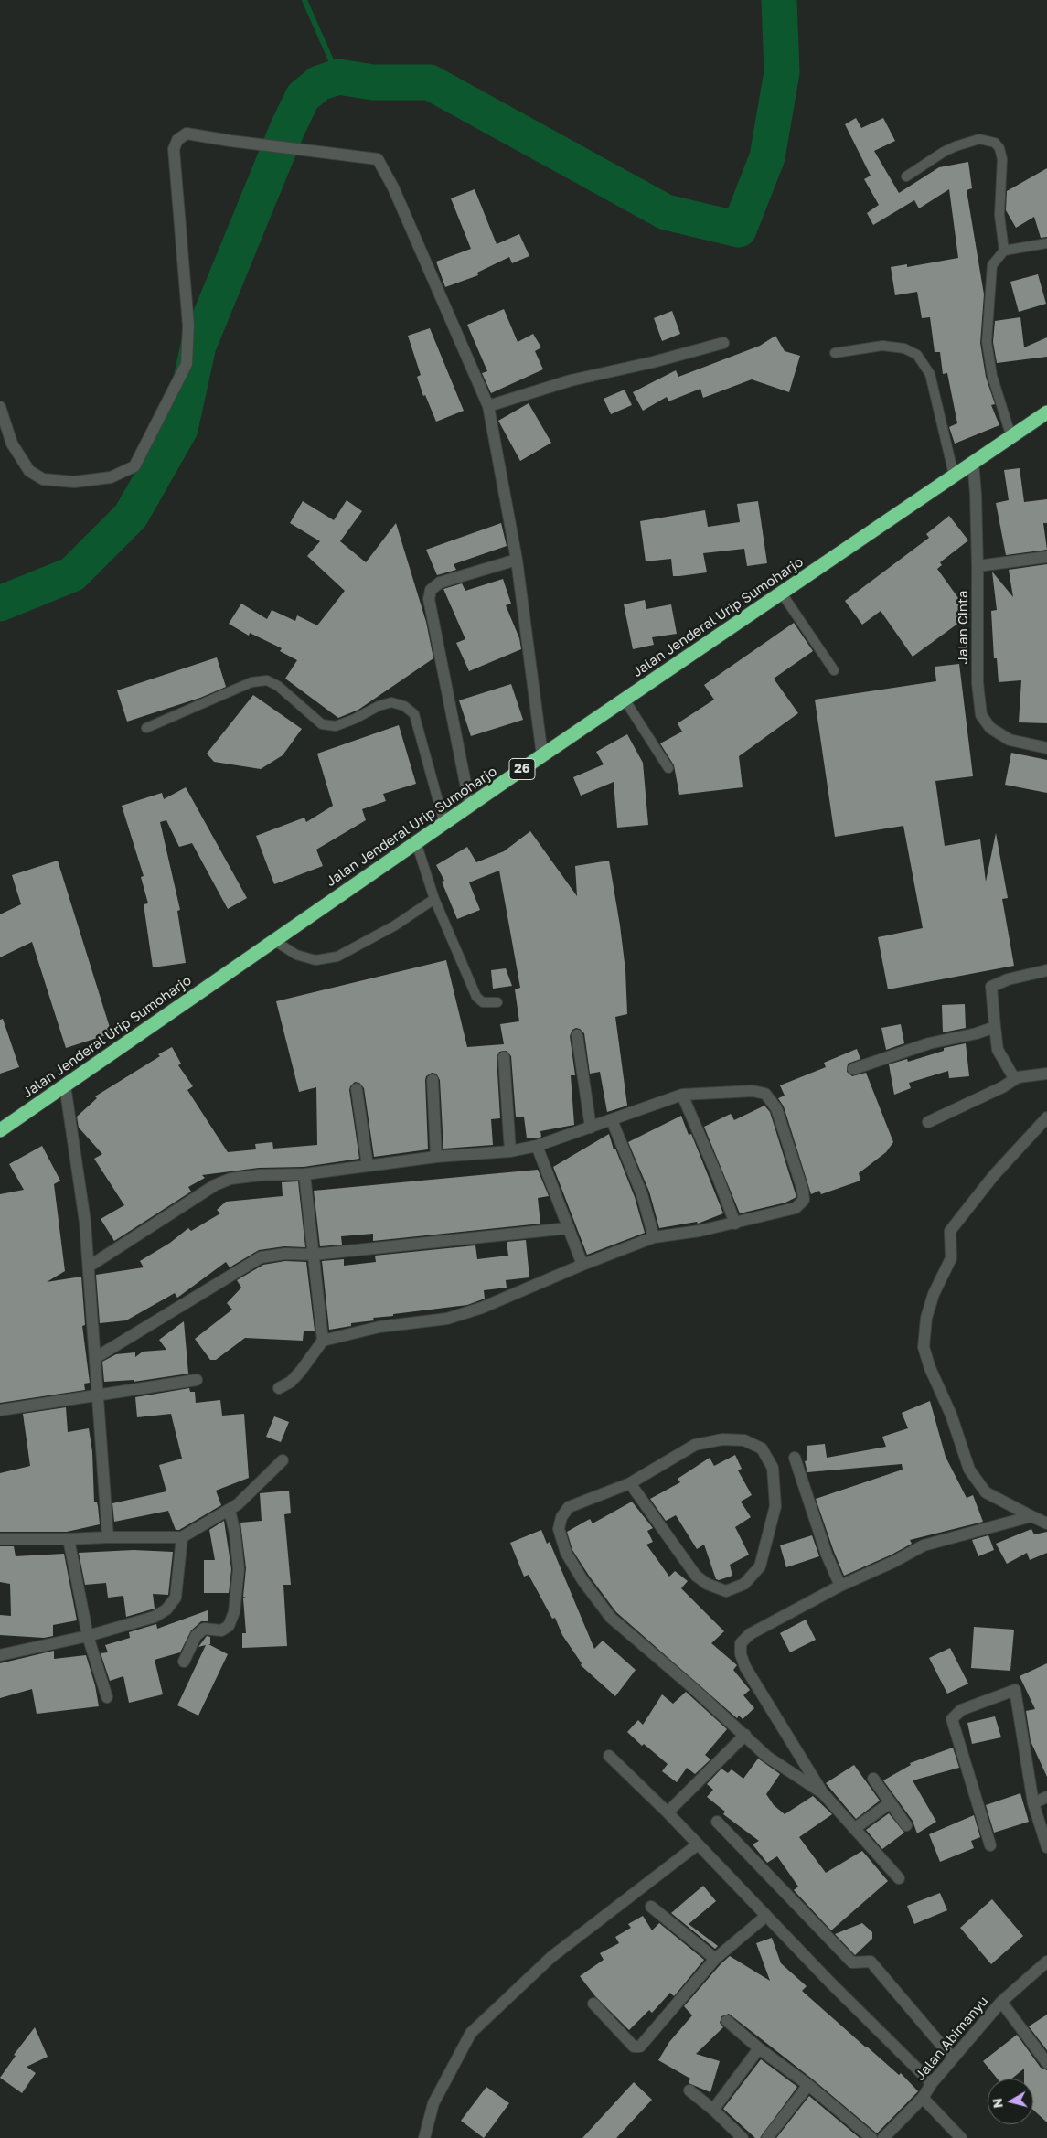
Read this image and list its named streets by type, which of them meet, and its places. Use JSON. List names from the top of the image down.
{
  "streets": {
    "highway": ["Jalan Jenderal Urip Sumoharjo", "26"],
    "street": ["Jalan Cinta", "Jalan Abimanyu"]
  },
  "crossings": [
    ["Jalan Jenderal Urip Sumoharjo", "Jalan Cinta"]
  ],
  "north": "left"
}
